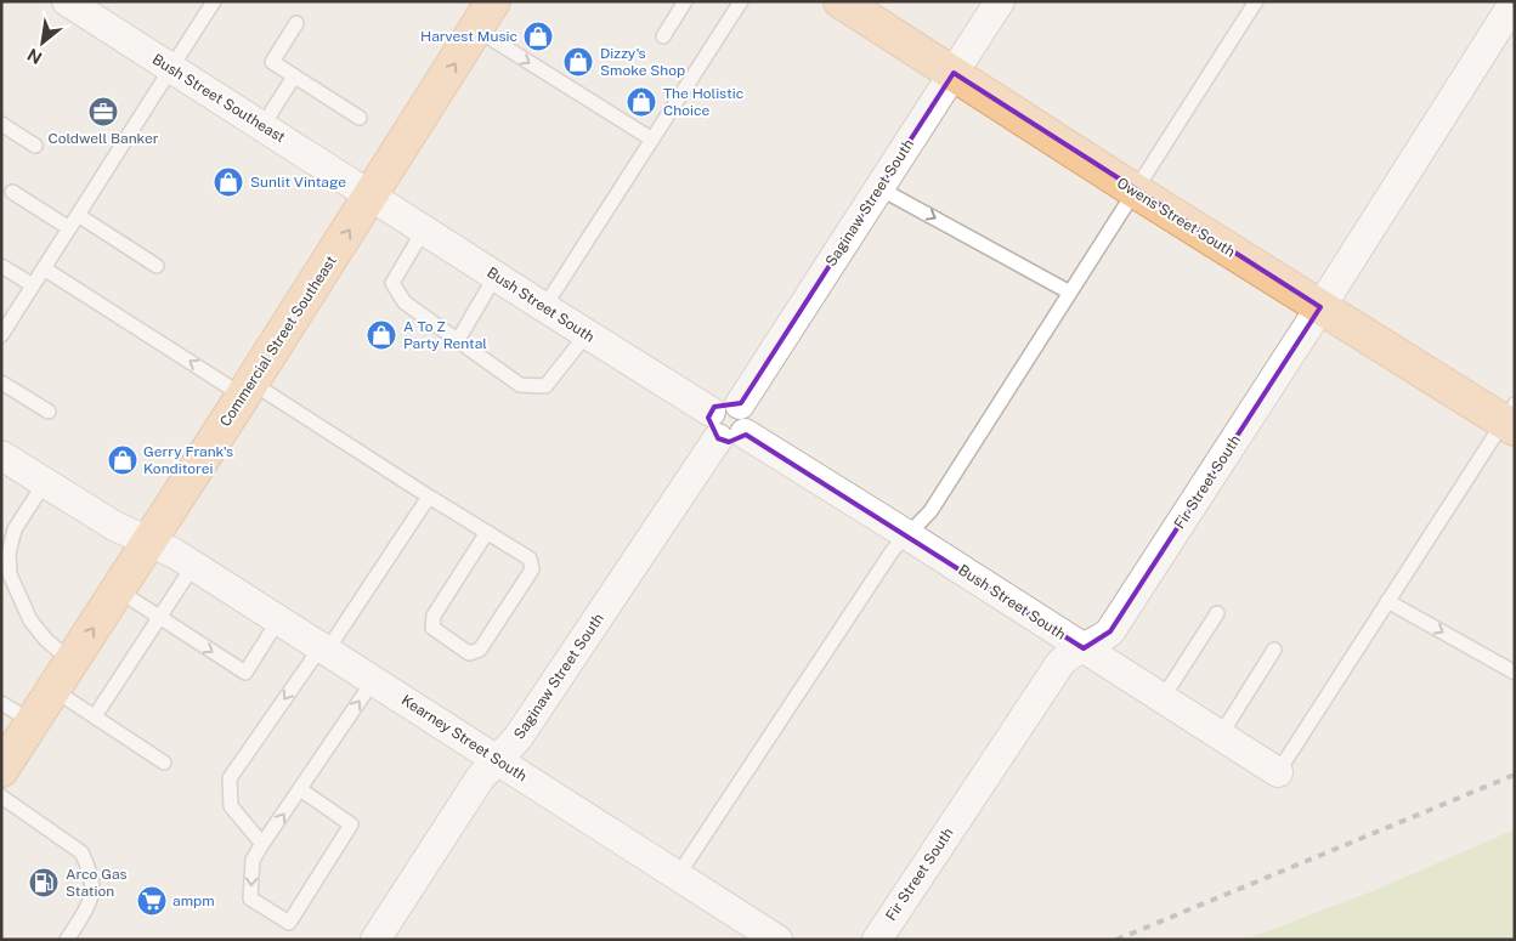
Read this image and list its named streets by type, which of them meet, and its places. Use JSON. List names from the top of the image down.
{
  "streets": {
    "main road": ["Owens Street South", "Commercial Street Southeast"],
    "street": [
      "Bush Street Southeast",
      "Saginaw Street South",
      "Bush Street South",
      "Fir Street South",
      "Kearney Street South"
    ]
  },
  "crossings": [
    ["Bush Street Southeast", "Bush Street South"],
    ["Bush Street Southeast", "Commercial Street Southeast"],
    ["Saginaw Street South", "Owens Street South"],
    ["Saginaw Street South", "Bush Street South"],
    ["Saginaw Street South", "Kearney Street South"],
    ["Owens Street South", "Fir Street South"],
    ["Bush Street South", "Commercial Street Southeast"],
    ["Bush Street South", "Fir Street South"],
    ["Commercial Street Southeast", "Kearney Street South"]
  ],
  "one_way": ["Commercial Street Southeast"],
  "places": {
    "shop": [
      "Harvest Music",
      "Dizzy's Smoke Shop",
      "The Holistic Choice",
      "Sunlit Vintage",
      "A To Z Party Rental",
      "Gerry Frank's Konditorei"
    ],
    "office": ["Coldwell Banker"],
    "fuel station": ["Arco Gas Station"],
    "supermarket": ["ampm"]
  },
  "north": "bottom left"
}
